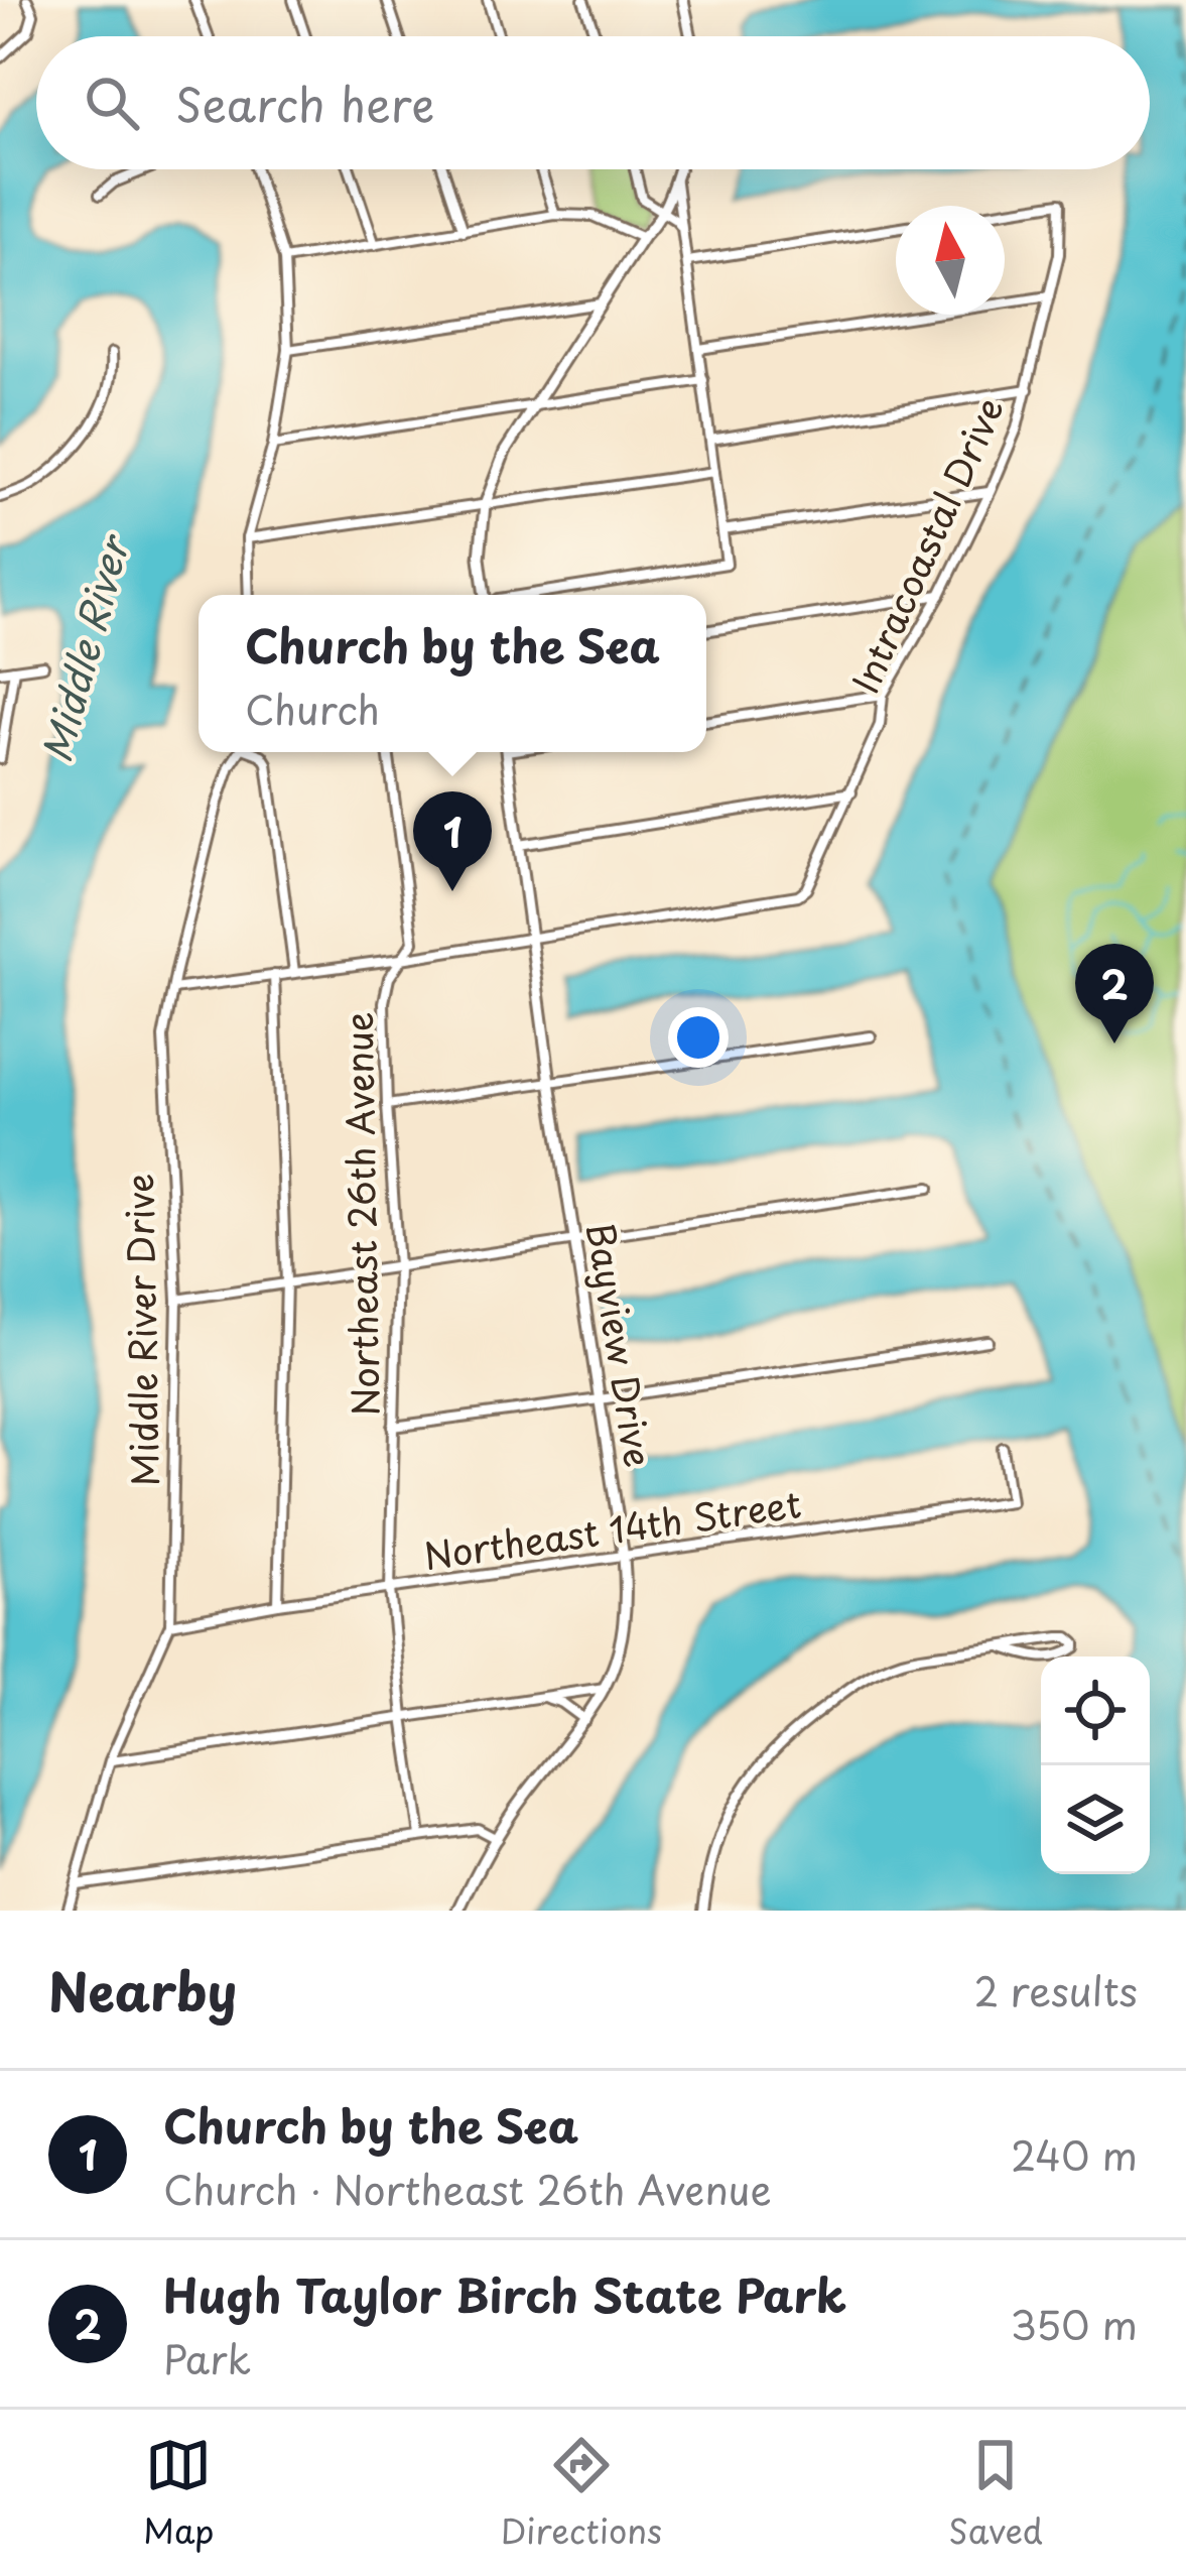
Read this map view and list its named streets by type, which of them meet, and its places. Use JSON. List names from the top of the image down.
{
  "streets": {
    "street": [
      "Intracoastal Drive",
      "Northeast 26th Avenue",
      "Middle River Drive",
      "Bayview Drive",
      "Northeast 14th Street"
    ]
  },
  "crossings": [
    ["Intracoastal Drive", "Bayview Drive"],
    ["Northeast 26th Avenue", "Northeast 14th Street"],
    ["Middle River Drive", "Northeast 14th Street"],
    ["Bayview Drive", "Northeast 14th Street"]
  ],
  "water": ["Middle River"],
  "north": "top",
  "page": {
    "search": "Search here",
    "popup": ["Church by the Sea", "Church"],
    "pins": ["1", "2"],
    "heading": ["Nearby", "2 results"],
    "list": [
      {
        "mark": "1",
        "name": "Church by the Sea",
        "note": "Church · Northeast 26th Avenue",
        "value": "240 m"
      },
      {
        "mark": "2",
        "name": "Hugh Taylor Birch State Park",
        "note": "Park",
        "value": "350 m"
      }
    ],
    "nav": ["Map", "Directions", "Saved"]
  }
}
